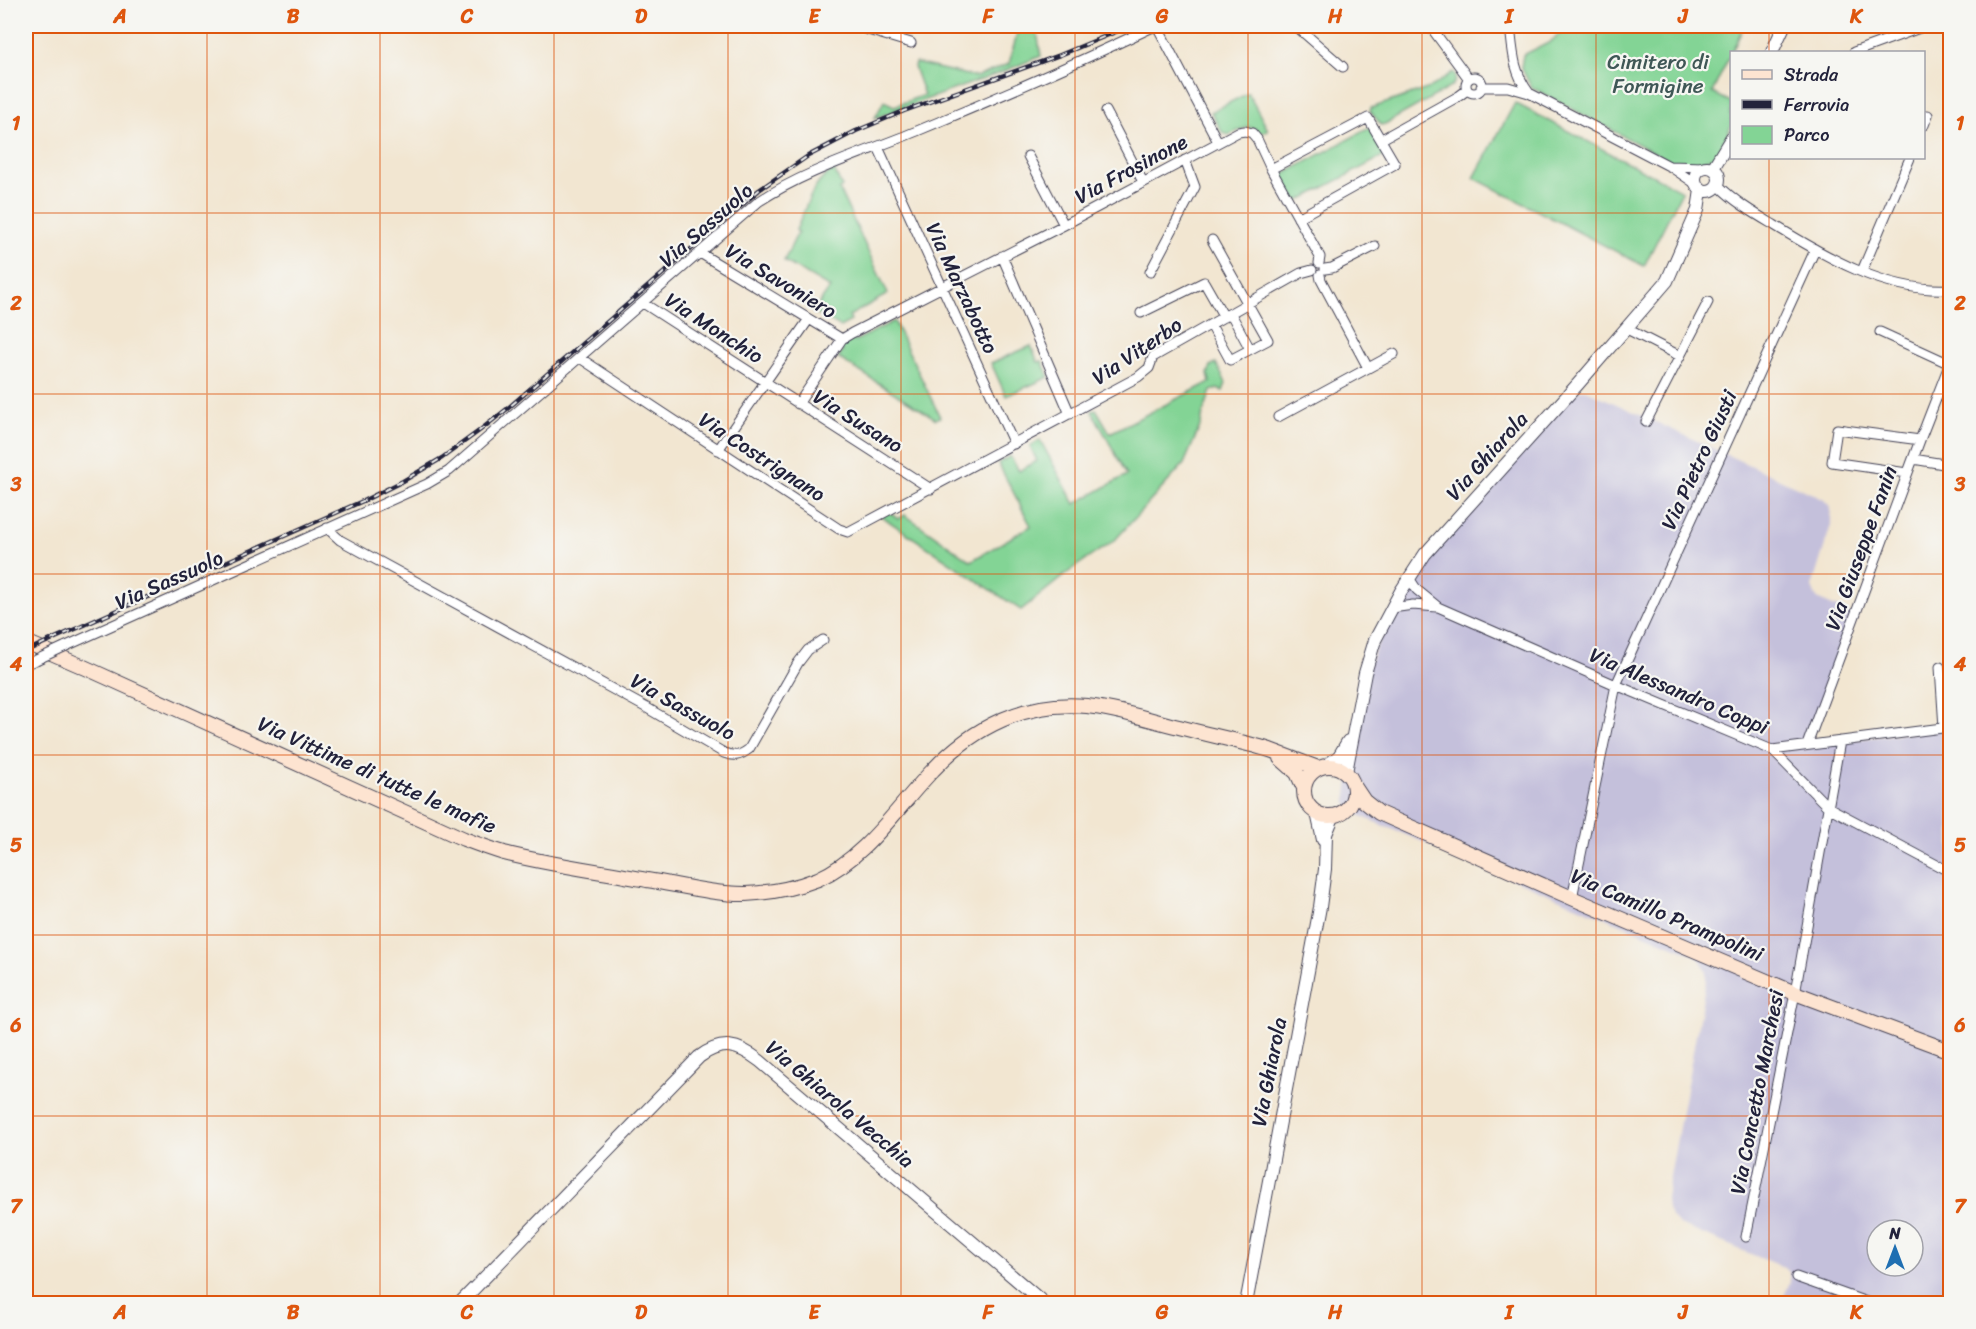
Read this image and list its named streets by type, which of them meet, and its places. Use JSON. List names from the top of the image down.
{
  "streets": {
    "main road": ["Via Vittime di tutte le mafie", "Via Camillo Prampolini"],
    "street": [
      "Via Frosinone",
      "Via Sassuolo",
      "Via Savoniero",
      "Via Marzabotto",
      "Via Monchio",
      "Via Viterbo",
      "Via Susano",
      "Via Ghiarola",
      "Via Costrignano",
      "Via Pietro Giusti",
      "Via Giuseppe Fanin",
      "Via Alessandro Coppi",
      "Via Concetto Marchesi",
      "Via Ghiarola Vecchia"
    ]
  },
  "crossings": [
    ["Via Frosinone", "Via Savoniero"],
    ["Via Frosinone", "Via Marzabotto"],
    ["Via Frosinone", "Via Viterbo"],
    ["Via Sassuolo", "Via Savoniero"],
    ["Via Sassuolo", "Via Marzabotto"],
    ["Via Sassuolo", "Via Monchio"],
    ["Via Sassuolo", "Via Costrignano"],
    ["Via Marzabotto", "Via Viterbo"],
    ["Via Monchio", "Via Susano"],
    ["Via Susano", "Via Costrignano"],
    ["Via Ghiarola", "Via Alessandro Coppi"],
    ["Via Ghiarola", "Via Vittime di tutte le mafie"],
    ["Via Ghiarola", "Via Camillo Prampolini"],
    ["Via Pietro Giusti", "Via Alessandro Coppi"],
    ["Via Pietro Giusti", "Via Camillo Prampolini"],
    ["Via Alessandro Coppi", "Via Concetto Marchesi"],
    ["Via Vittime di tutte le mafie", "Via Camillo Prampolini"],
    ["Via Camillo Prampolini", "Via Concetto Marchesi"]
  ],
  "parks": ["Cimitero di Formigine"],
  "legend": ["Strada", "Ferrovia", "Parco"],
  "north": "top",
  "grid": {
    "columns": [
      "A",
      "B",
      "C",
      "D",
      "E",
      "F",
      "G",
      "H",
      "I",
      "J",
      "K"
    ],
    "rows": [
      "1",
      "2",
      "3",
      "4",
      "5",
      "6",
      "7"
    ]
  }
}
